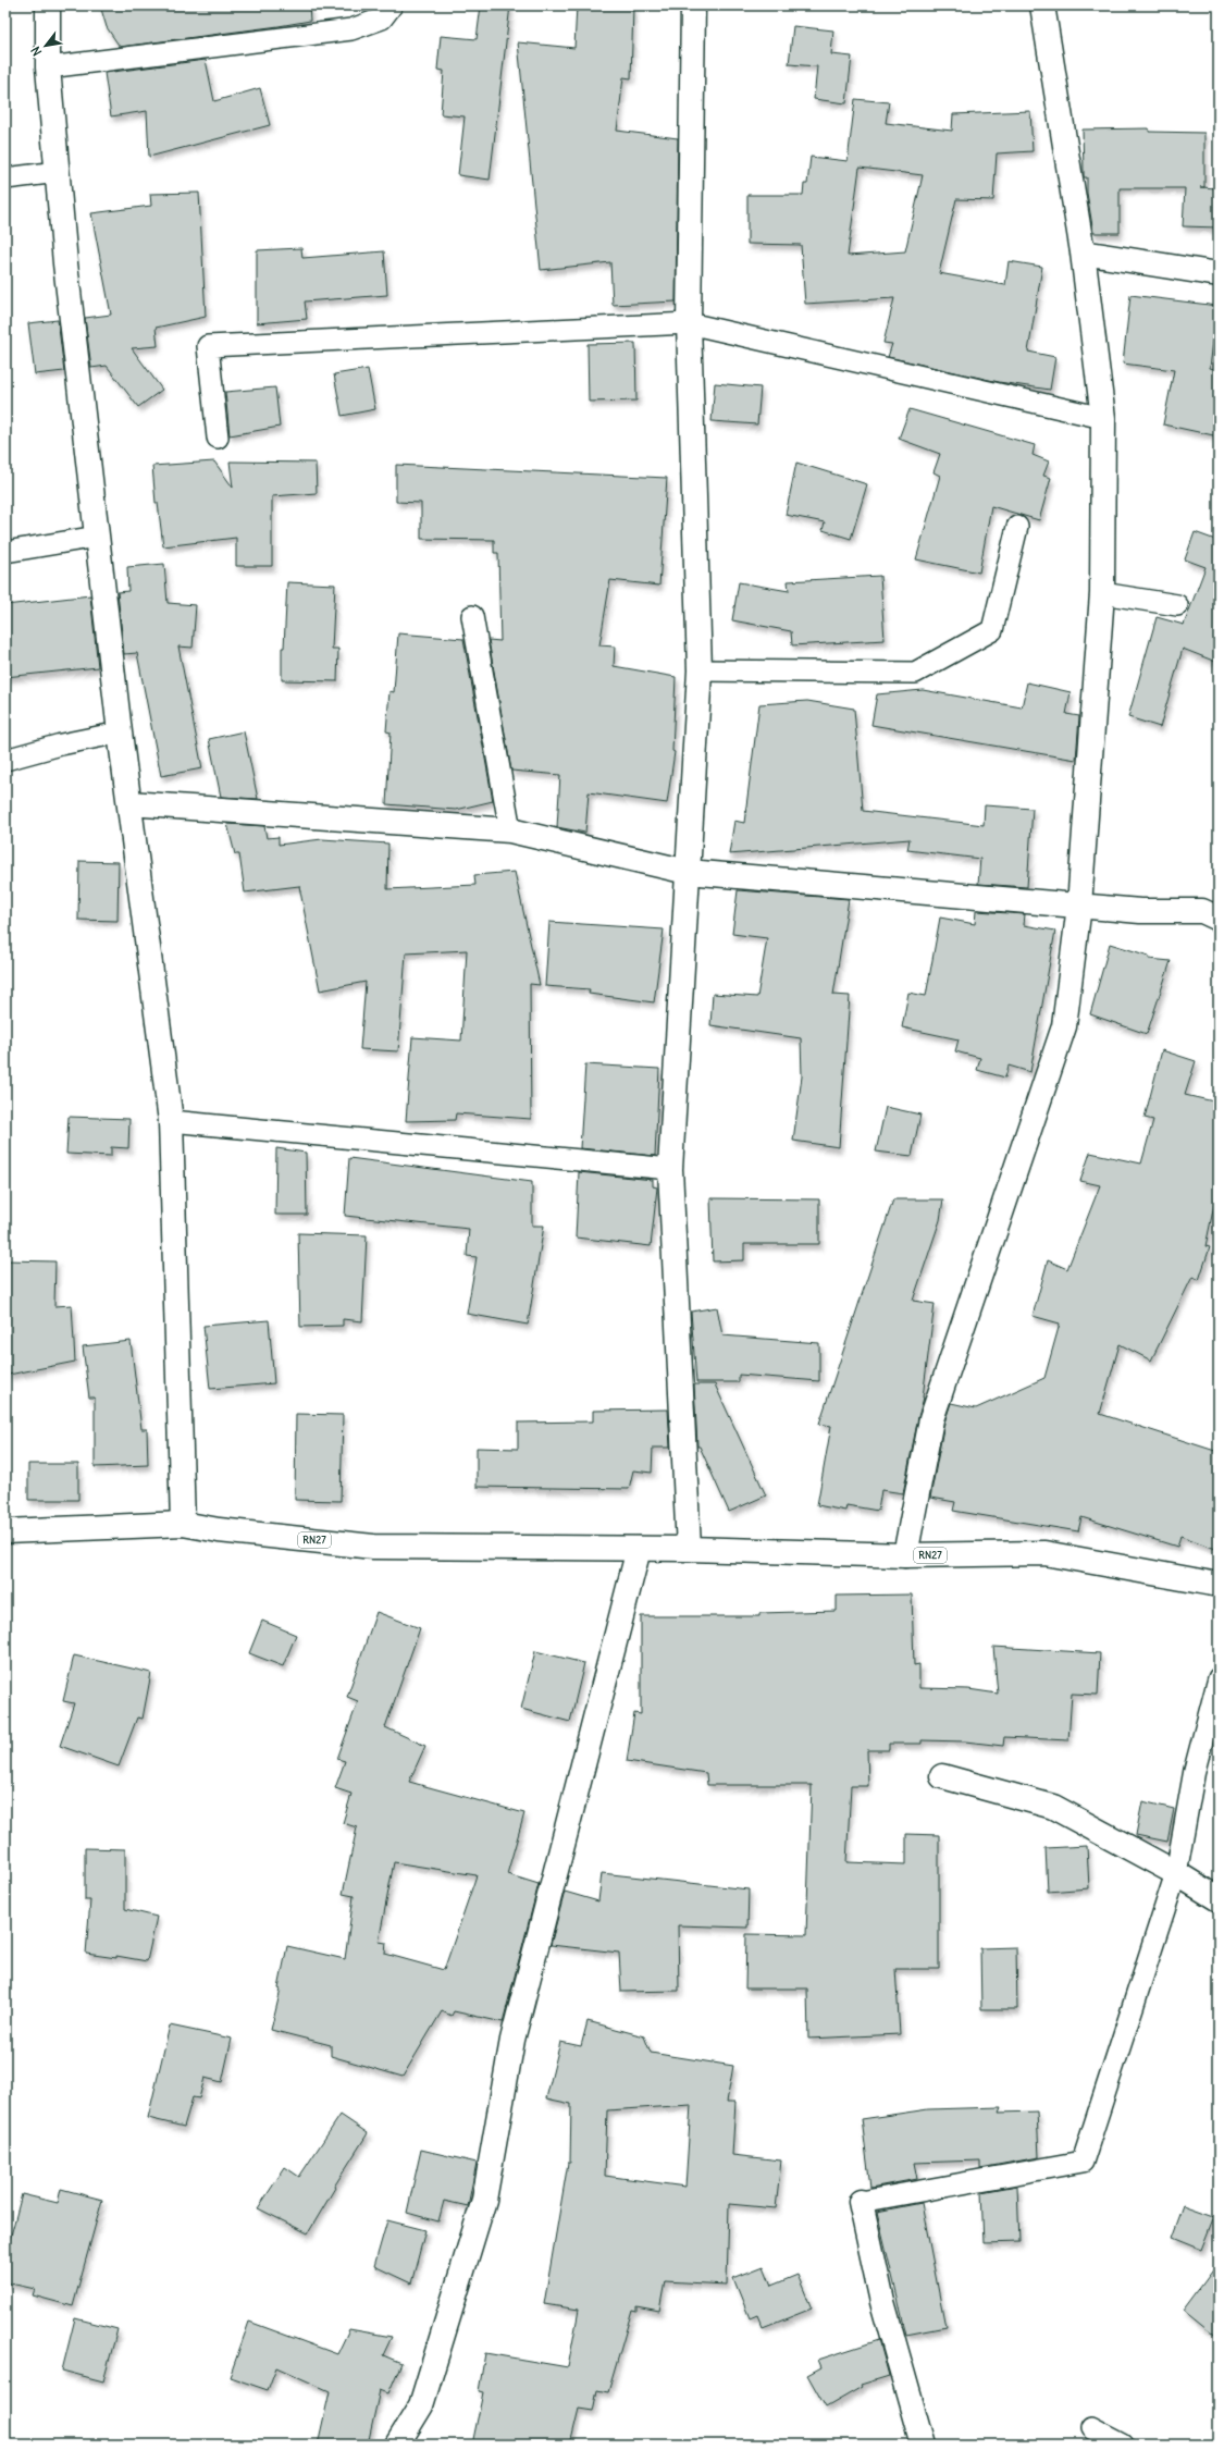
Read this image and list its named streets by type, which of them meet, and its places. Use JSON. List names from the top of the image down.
{
  "streets": {
    "street": ["RN27"]
  },
  "north": "bottom left"
}
